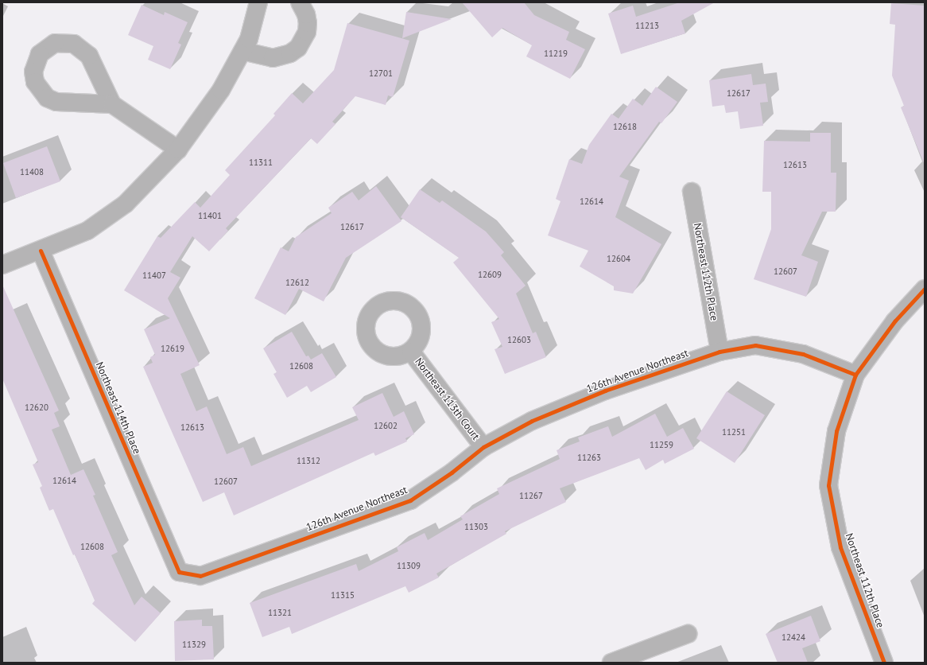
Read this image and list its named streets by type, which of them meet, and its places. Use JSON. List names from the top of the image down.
{
  "streets": {
    "street": [
      "Northeast 112th Place",
      "126th Avenue Northeast",
      "Northeast 113th Court",
      "Northeast 114th Place"
    ]
  },
  "crossings": [
    ["Northeast 112th Place", "126th Avenue Northeast"],
    ["126th Avenue Northeast", "Northeast 113th Court"],
    ["126th Avenue Northeast", "Northeast 114th Place"]
  ],
  "house_numbers": [
    "11213",
    "11219",
    "12701",
    "12617",
    "12618",
    "11311",
    "12613",
    "11408",
    "12614",
    "11401",
    "12617",
    "12604",
    "12607",
    "12609",
    "11407",
    "12612",
    "12603",
    "12619",
    "12608",
    "12620",
    "12602",
    "12613",
    "11251",
    "11259",
    "11263",
    "11312",
    "12614",
    "12607",
    "11267",
    "11303",
    "12608",
    "11309",
    "11315",
    "11321",
    "12424",
    "11329"
  ]
}
